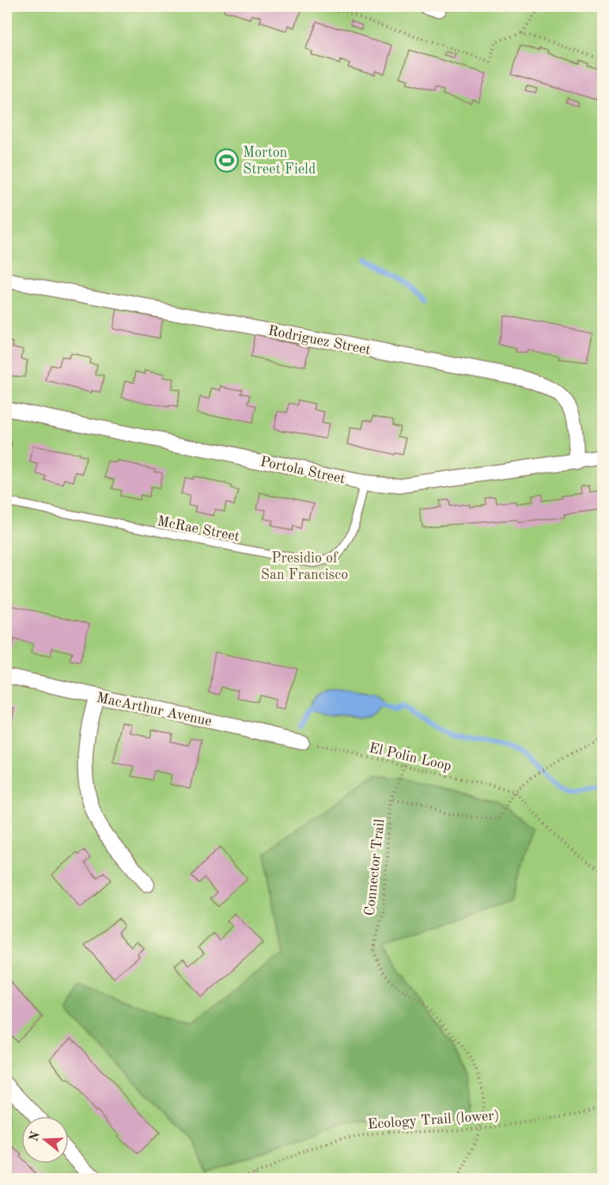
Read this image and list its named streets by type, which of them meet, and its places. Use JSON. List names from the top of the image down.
{
  "streets": {
    "street": ["Rodriguez Street", "Portola Street", "MacArthur Avenue"],
    "lane": ["McRae Street"],
    "path": ["El Polin Loop", "Connector Trail", "Ecology Trail (lower)"]
  },
  "crossings": [
    ["Rodriguez Street", "Portola Street"],
    ["Portola Street", "McRae Street"],
    ["MacArthur Avenue", "El Polin Loop"],
    ["El Polin Loop", "Connector Trail"],
    ["Connector Trail", "Ecology Trail (lower)"]
  ],
  "parks": ["Presidio of San Francisco"],
  "places": {
    "sports": ["Morton Street Field"]
  },
  "north": "left"
}
